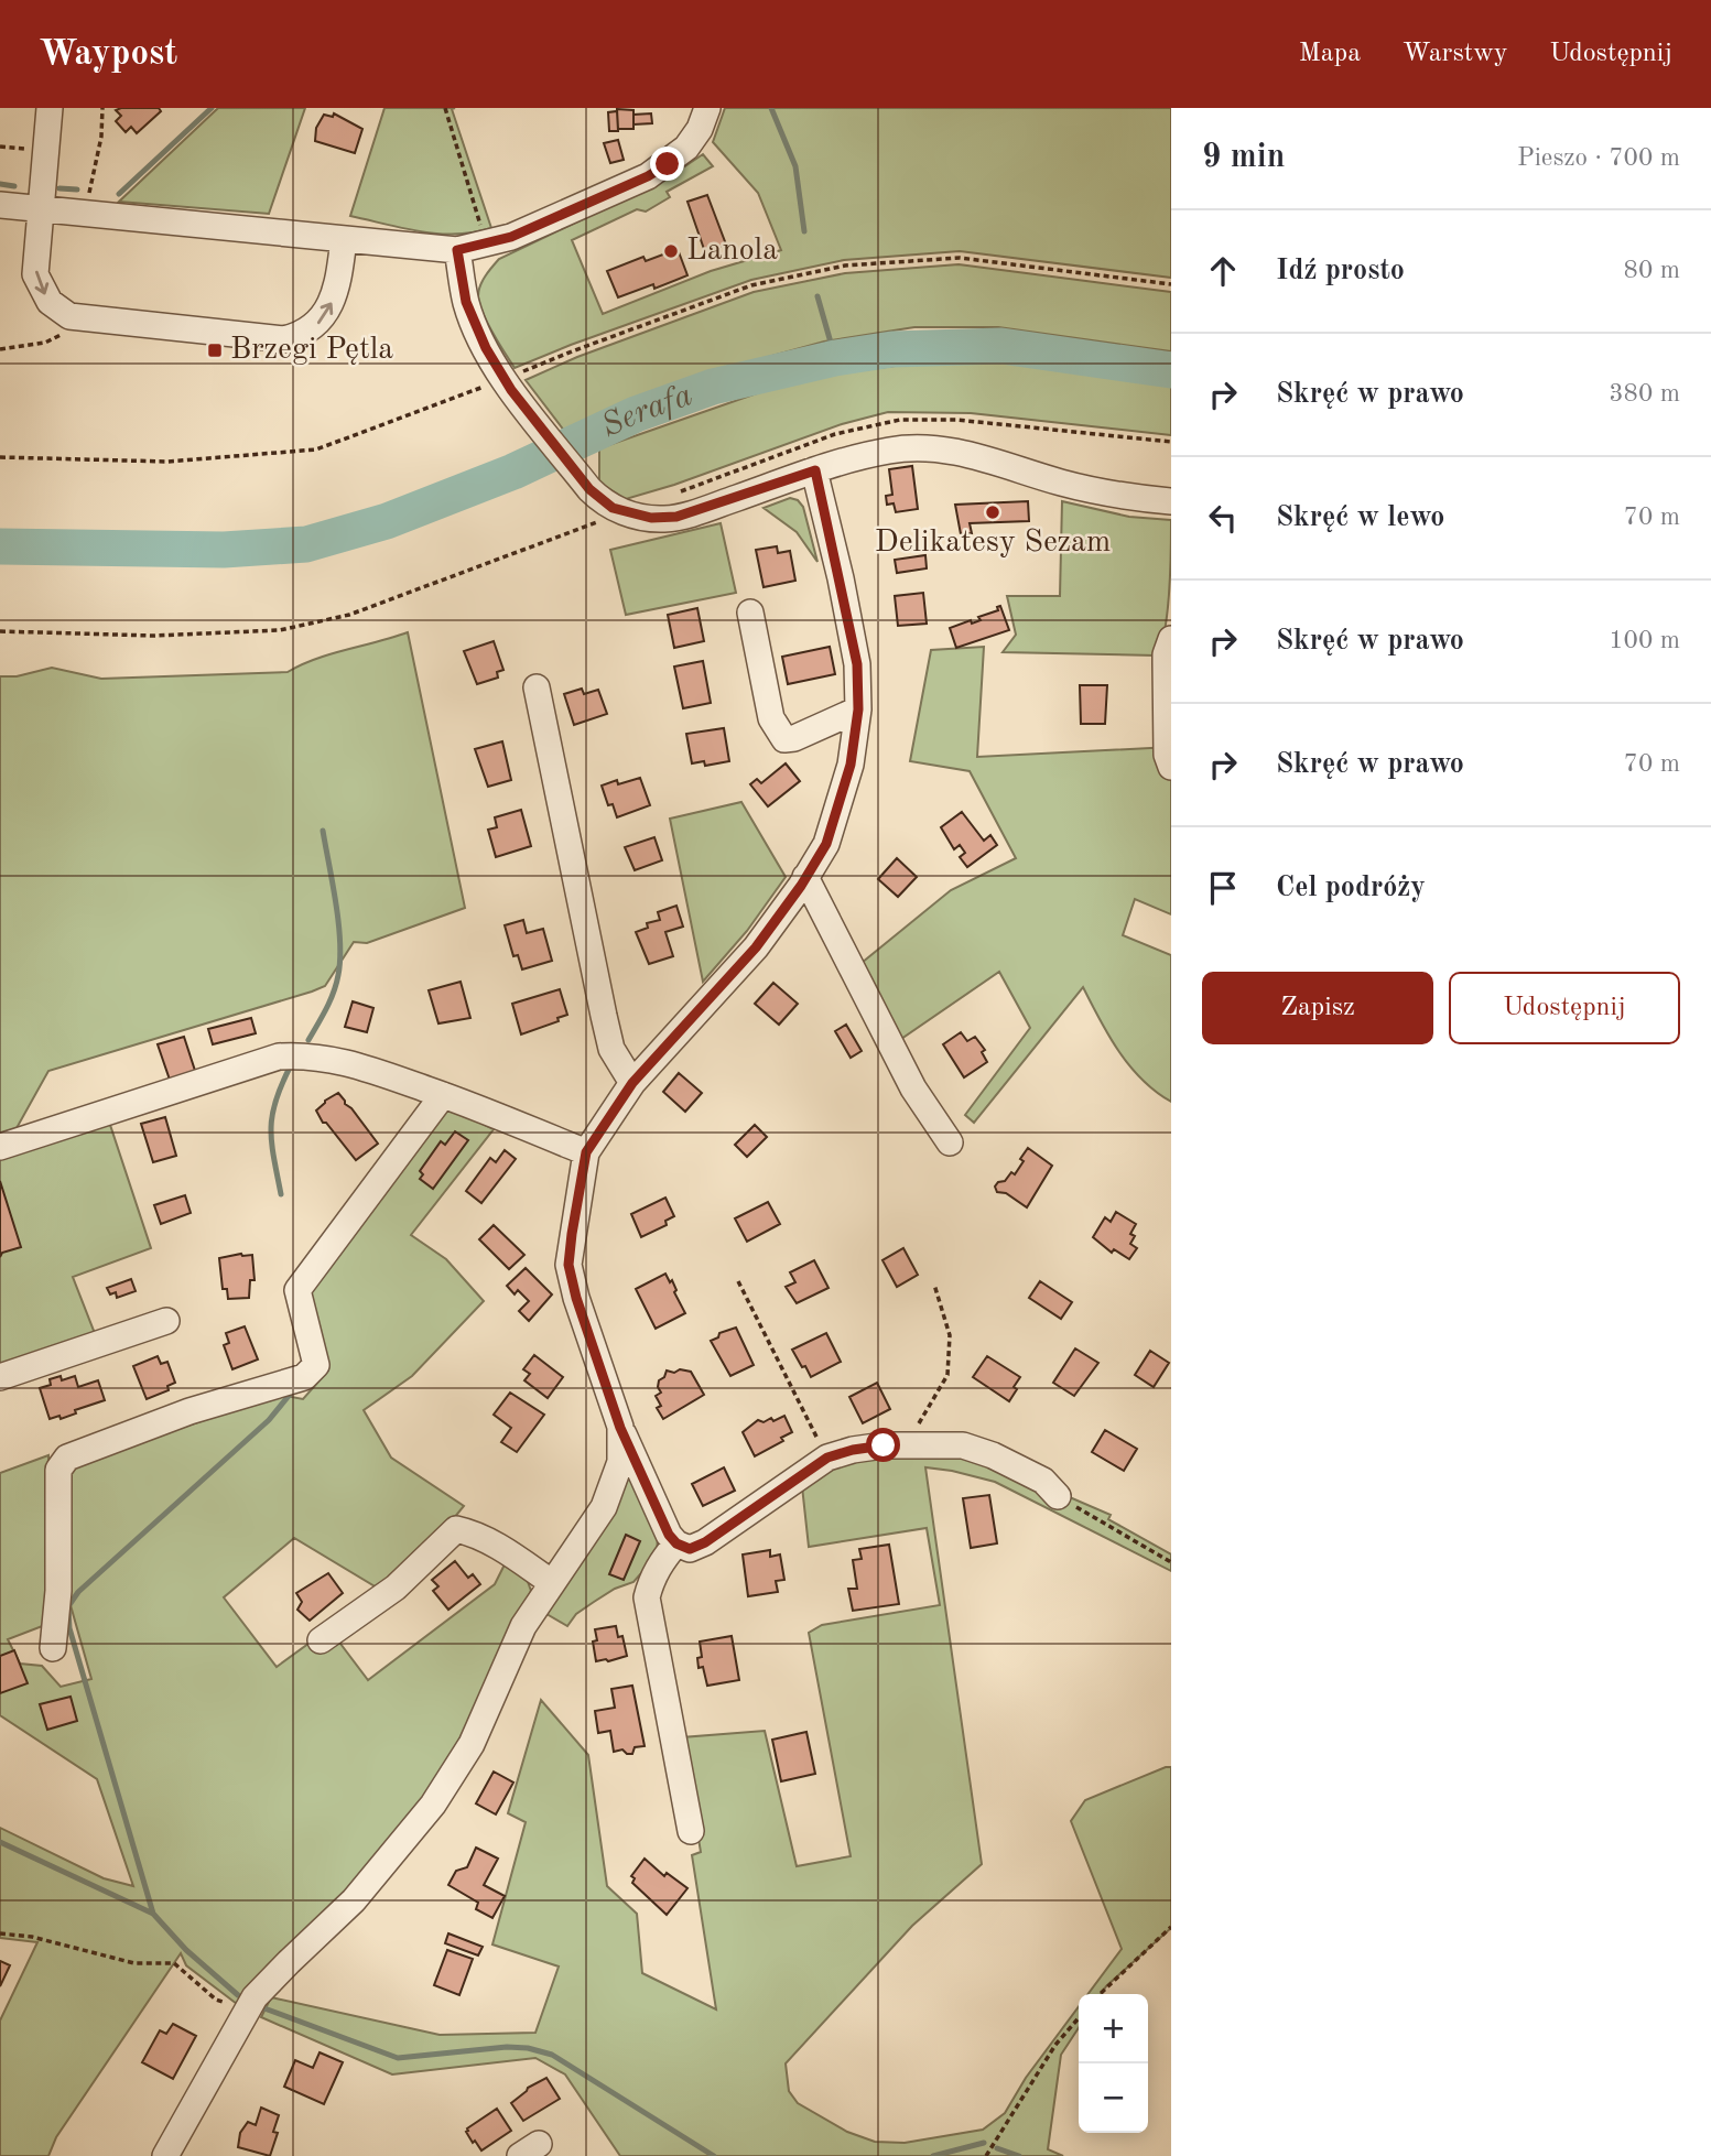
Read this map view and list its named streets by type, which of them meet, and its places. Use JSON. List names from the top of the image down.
{
  "water": ["Serafa"],
  "places": {
    "other": ["Lanola", "Delikatesy Sezam"],
    "transit": ["Brzegi Pętla"]
  },
  "page": {
    "header": "Waypost",
    "nav": ["Mapa", "Warstwy", "Udostępnij"],
    "heading": ["9 min", "Pieszo · 700 m"],
    "list": [
      ["Idź prosto", "80 m"],
      ["Skręć w prawo", "380 m"],
      ["Skręć w lewo", "70 m"],
      ["Skręć w prawo", "100 m"],
      ["Skręć w prawo", "70 m"],
      "Cel podróży"
    ],
    "buttons": ["Zapisz", "Udostępnij"],
    "map_buttons": ["+", "−"]
  }
}
